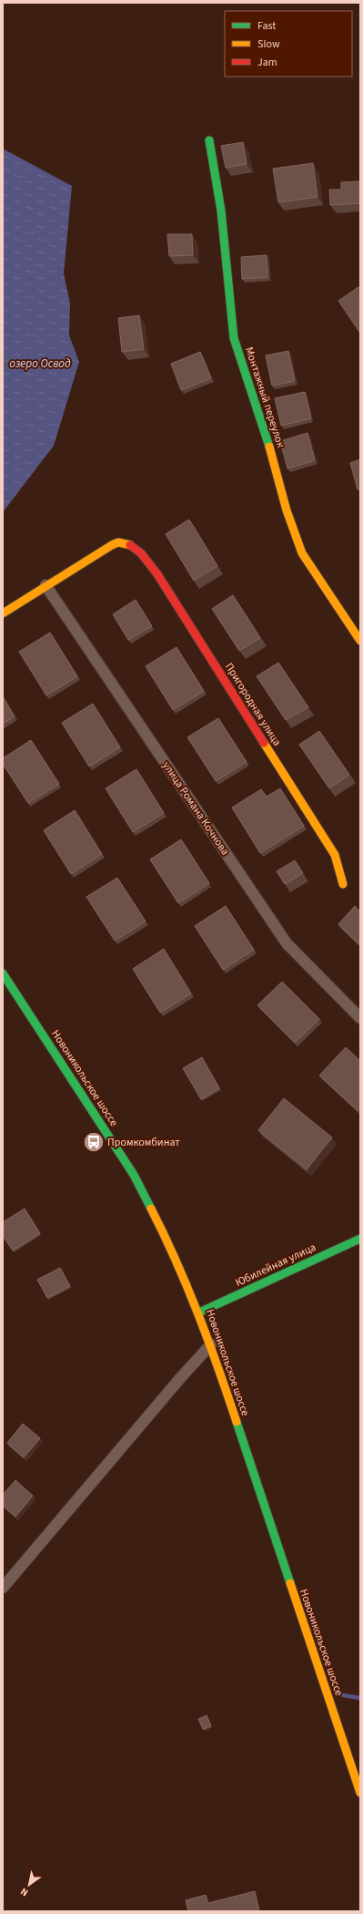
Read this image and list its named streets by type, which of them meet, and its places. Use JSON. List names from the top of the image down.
{
  "streets": {
    "main road": [
      "Монтажный переулок",
      "Пригородная улица",
      "Новоникольское шоссе",
      "Юбилейная улица"
    ],
    "street": ["улица Романа Кочнова"]
  },
  "crossings": [
    ["Пригородная улица", "улица Романа Кочнова"],
    ["Новоникольское шоссе", "Юбилейная улица"]
  ],
  "water": ["озеро Освод"],
  "places": {
    "bus stop": ["Промкомбинат"]
  },
  "legend": ["Fast", "Slow", "Jam"],
  "north": "bottom left"
}
